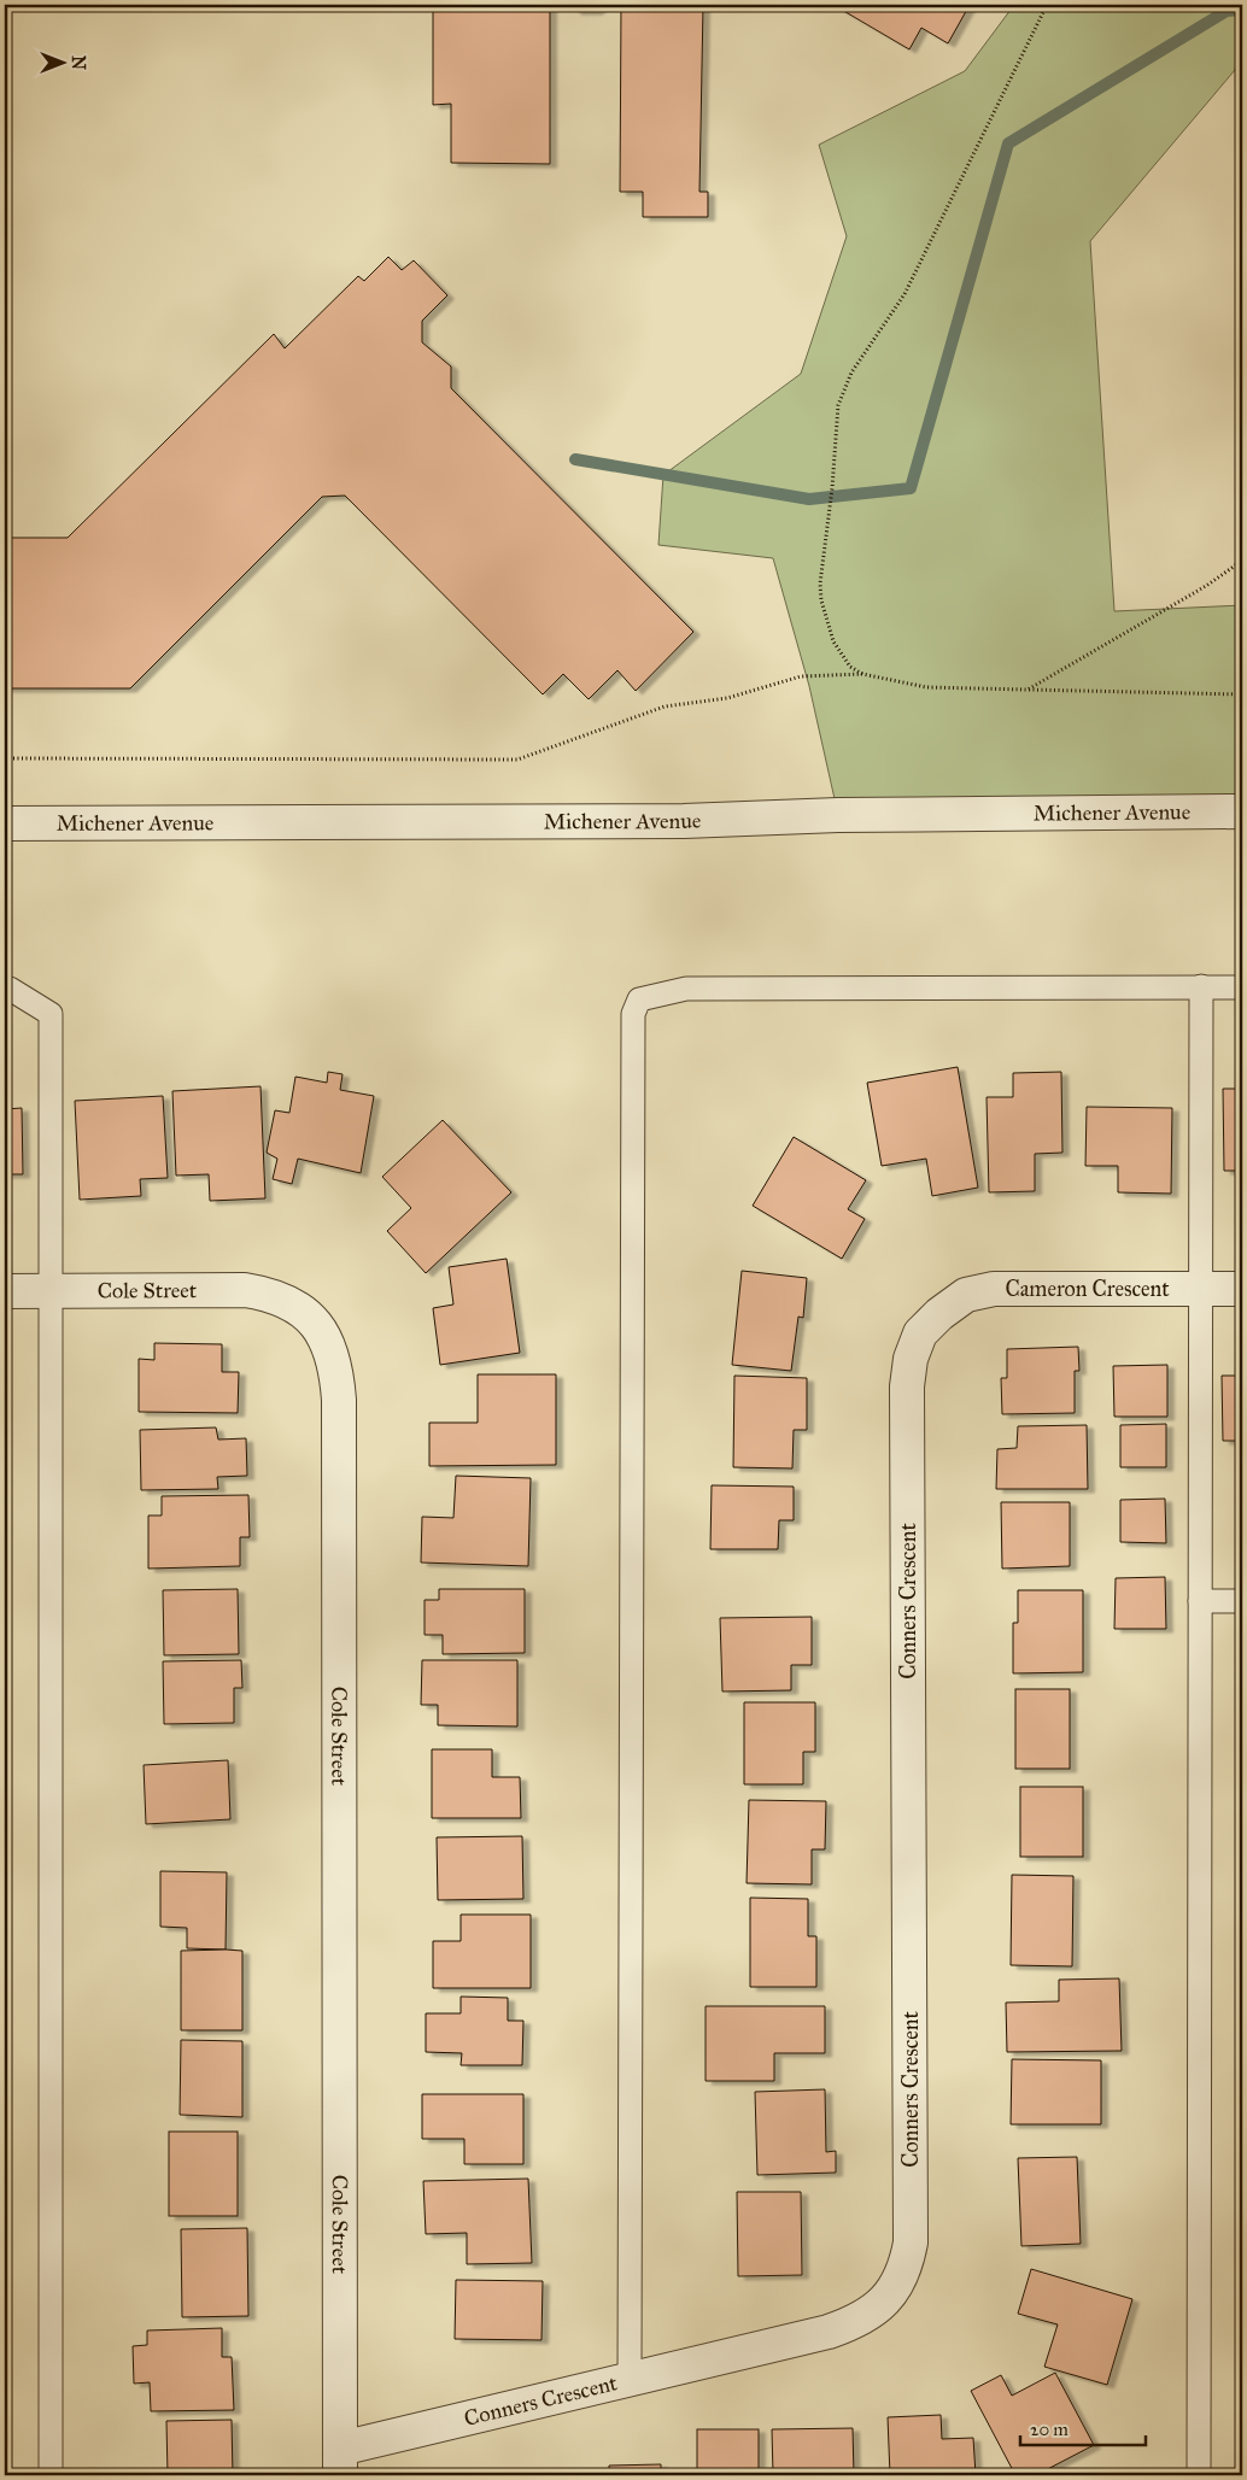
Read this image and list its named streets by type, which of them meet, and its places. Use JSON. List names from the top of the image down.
{
  "streets": {
    "street": [
      "Michener Avenue",
      "Cameron Crescent",
      "Cole Street",
      "Conners Crescent"
    ]
  },
  "crossings": [
    ["Cameron Crescent", "Conners Crescent"],
    ["Cole Street", "Conners Crescent"]
  ],
  "scale_bar": "20 m",
  "north": "right"
}
